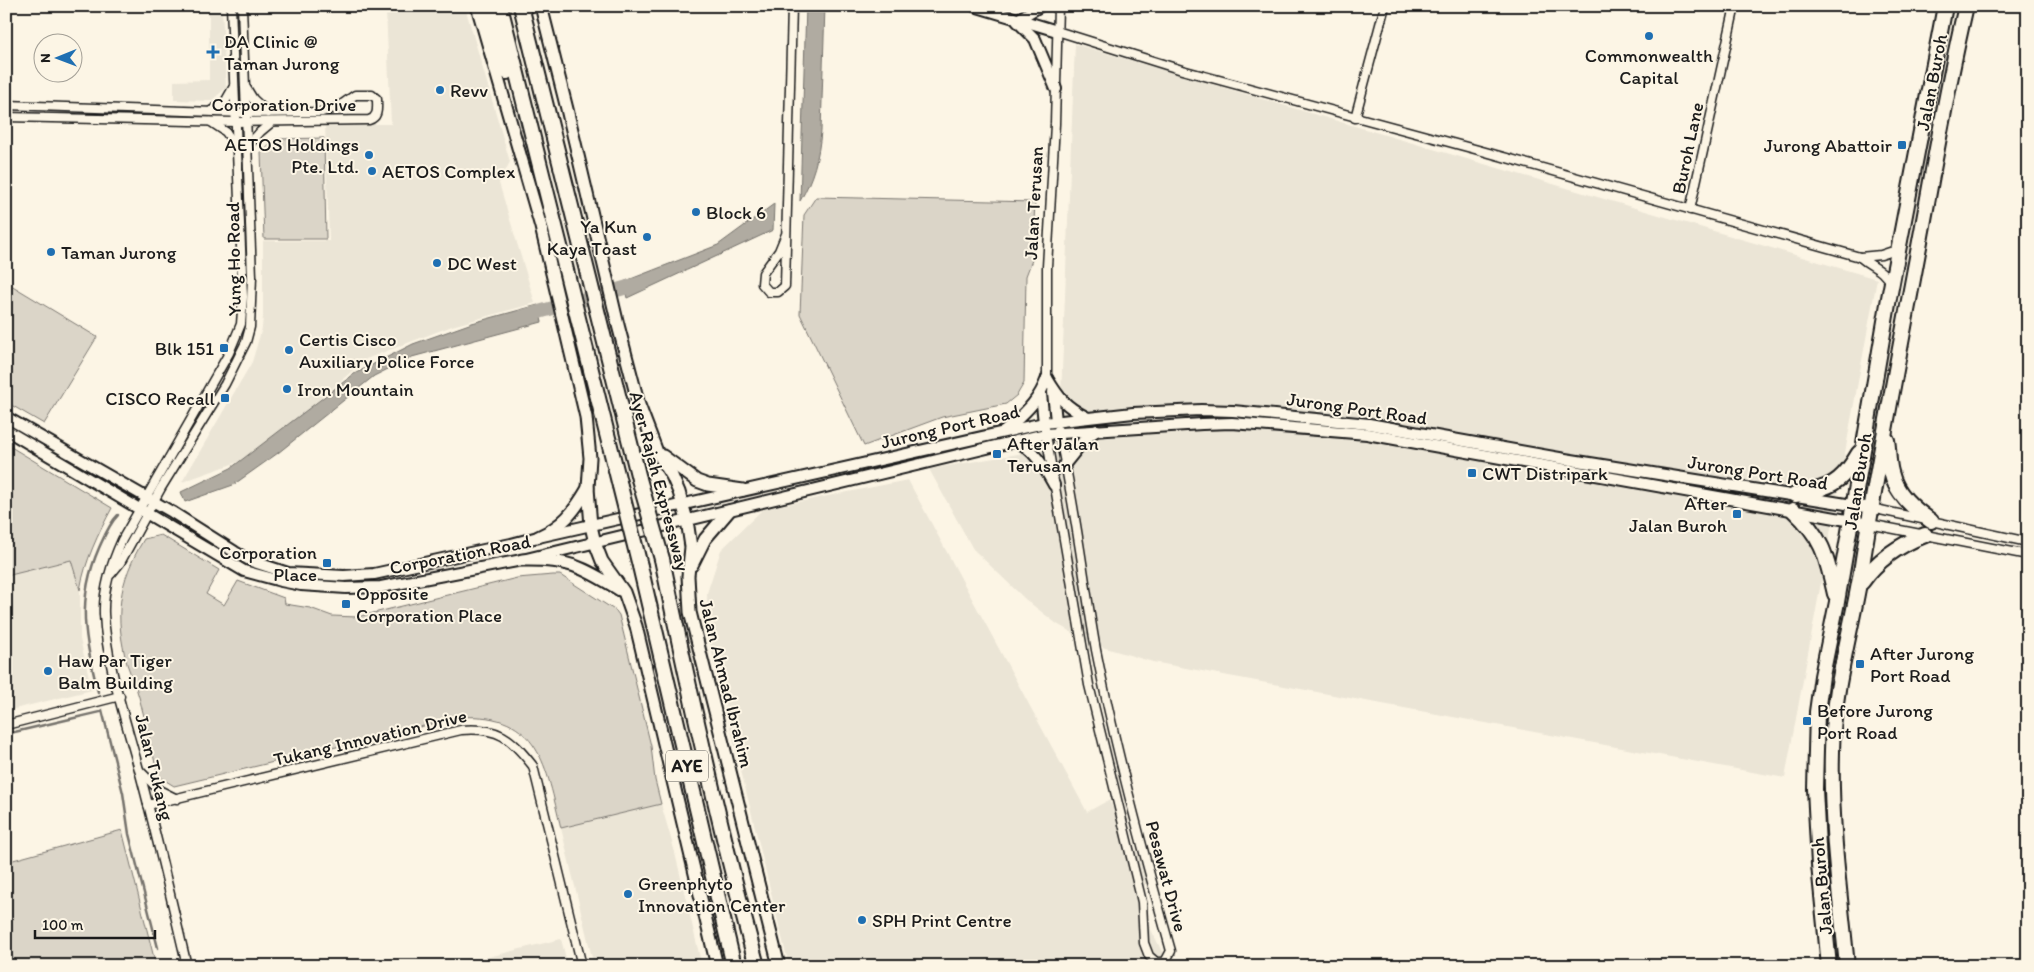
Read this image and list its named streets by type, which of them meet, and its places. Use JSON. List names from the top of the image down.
{
  "streets": {
    "highway": ["Jalan Buroh", "Ayer Rajah Expressway", "AYE"],
    "main road": ["Jurong Port Road", "Corporation Road", "Jalan Ahmad Ibrahim"],
    "street": [
      "Corporation Drive",
      "Buroh Lane",
      "Jalan Terusan",
      "Yung Ho Road",
      "Tukang Innovation Drive",
      "Jalan Tukang",
      "Pesawat Drive"
    ]
  },
  "crossings": [
    ["Jalan Buroh", "Jurong Port Road"],
    ["Corporation Drive", "Yung Ho Road"],
    ["Yung Ho Road", "Corporation Road"],
    ["Yung Ho Road", "Jalan Tukang"],
    ["Jurong Port Road", "Corporation Road"],
    ["Jurong Port Road", "Jalan Ahmad Ibrahim"],
    ["Jurong Port Road", "Pesawat Drive"],
    ["Corporation Road", "Jalan Ahmad Ibrahim"],
    ["Corporation Road", "Jalan Tukang"],
    ["Tukang Innovation Drive", "Jalan Tukang"]
  ],
  "places": {
    "other": [
      "Commonwealth Capital",
      "Revv",
      "AETOS Holdings Pte. Ltd.",
      "AETOS Complex",
      "Block 6",
      "Ya Kun Kaya Toast",
      "Taman Jurong",
      "DC West",
      "Certis Cisco Auxiliary Police Force",
      "Iron Mountain",
      "Haw Par Tiger Balm Building",
      "Greenphyto Innovation Center",
      "SPH Print Centre"
    ],
    "health": ["DA Clinic @ Taman Jurong"],
    "transit": [
      "Jurong Abattoir",
      "Blk 151",
      "CISCO Recall",
      "After Jalan Terusan",
      "CWT Distripark",
      "After Jalan Buroh",
      "Corporation Place",
      "Opposite Corporation Place",
      "After Jurong Port Road",
      "Before Jurong Port Road"
    ]
  },
  "scale_bar": "100 m",
  "north": "left"
}
